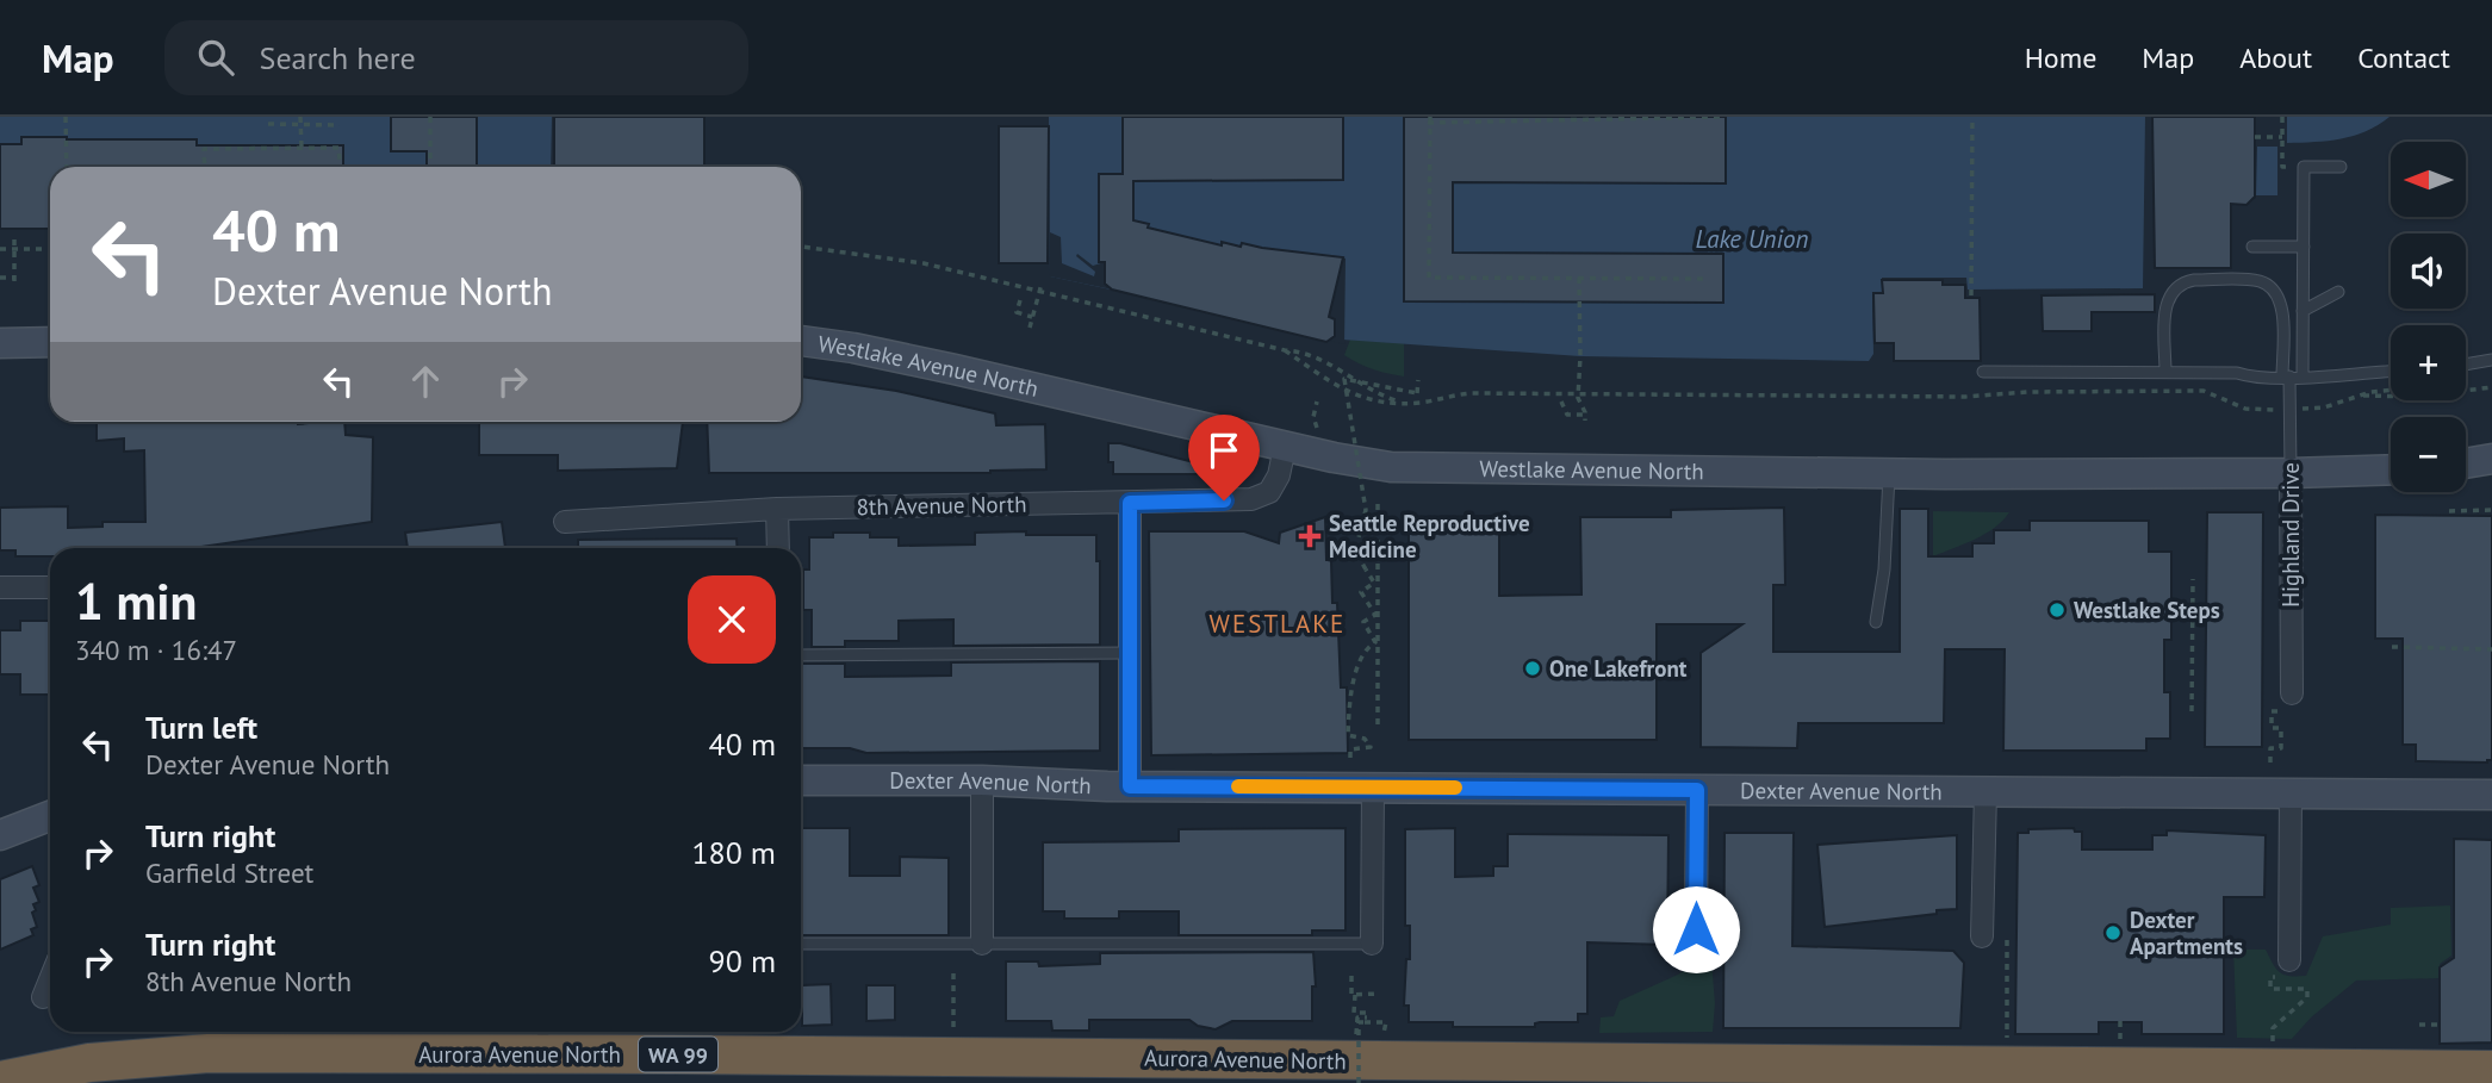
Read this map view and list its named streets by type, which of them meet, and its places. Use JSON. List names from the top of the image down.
{
  "streets": {
    "highway": ["Aurora Avenue North", "WA 99"],
    "main road": ["Westlake Avenue North", "Dexter Avenue North"],
    "street": ["8th Avenue North", "Highland Drive"]
  },
  "crossings": [
    ["Westlake Avenue North", "8th Avenue North"],
    ["Westlake Avenue North", "Highland Drive"]
  ],
  "districts": ["WESTLAKE"],
  "water": ["Lake Union"],
  "places": {
    "health": ["Seattle Reproductive Medicine"],
    "other": ["Westlake Steps", "One Lakefront", "Dexter Apartments"]
  },
  "north": "left",
  "page": {
    "header": "Map",
    "search": "Search here",
    "nav": [
      "Home",
      "Map",
      "About",
      "Contact"
    ],
    "map_buttons": ["+", "−"],
    "turn": ["40 m", "Dexter Avenue North"],
    "heading": ["1 min", "340 m · 16:47"],
    "list": [
      {
        "name": "Turn left",
        "note": "Dexter Avenue North",
        "value": "40 m"
      },
      {
        "name": "Turn right",
        "note": "Garfield Street",
        "value": "180 m"
      },
      {
        "name": "Turn right",
        "note": "8th Avenue North",
        "value": "90 m"
      }
    ]
  }
}
